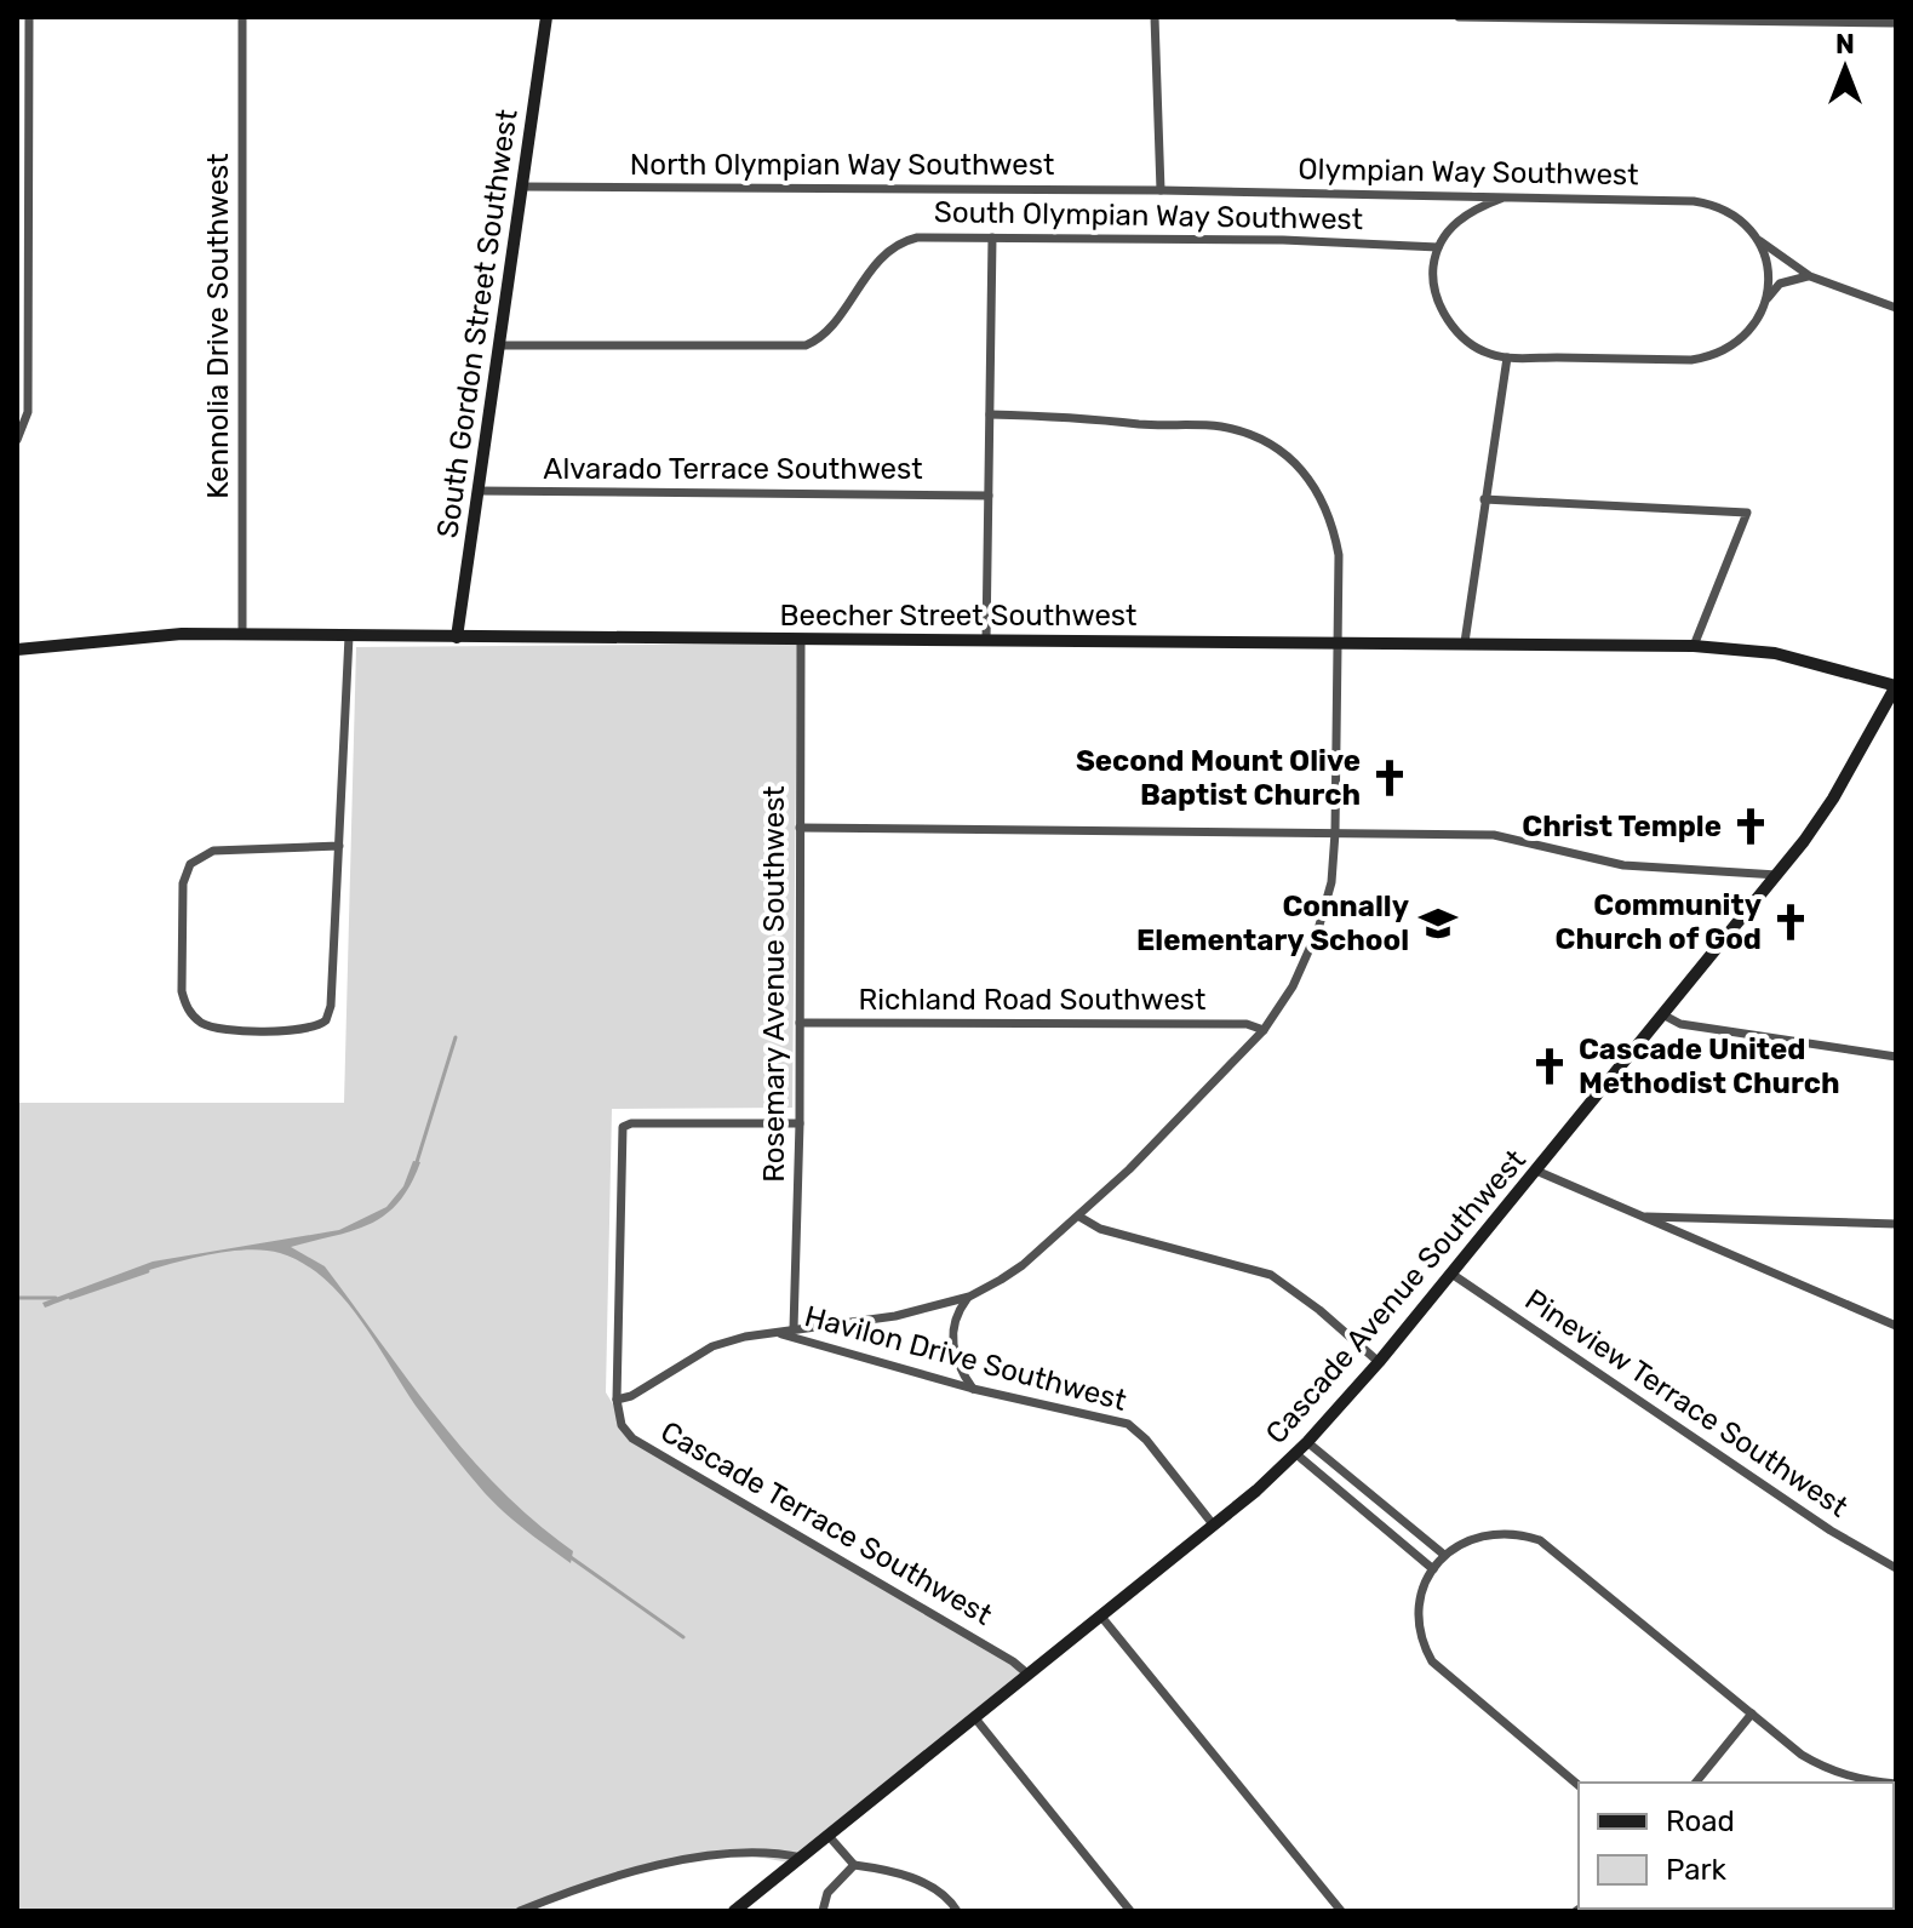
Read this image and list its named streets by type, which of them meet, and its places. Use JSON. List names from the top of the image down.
{
  "streets": {
    "street": [
      "North Olympian Way Southwest",
      "Olympian Way Southwest",
      "South Olympian Way Southwest",
      "South Gordon Street Southwest",
      "Kennolia Drive Southwest",
      "Alvarado Terrace Southwest",
      "Beecher Street Southwest",
      "Rosemary Avenue Southwest",
      "Richland Road Southwest",
      "Cascade Avenue Southwest",
      "Havilon Drive Southwest",
      "Pineview Terrace Southwest",
      "Cascade Terrace Southwest"
    ]
  },
  "crossings": [
    ["North Olympian Way Southwest", "Olympian Way Southwest"],
    ["North Olympian Way Southwest", "South Gordon Street Southwest"],
    ["South Olympian Way Southwest", "South Gordon Street Southwest"],
    ["South Gordon Street Southwest", "Alvarado Terrace Southwest"],
    ["South Gordon Street Southwest", "Beecher Street Southwest"],
    ["Kennolia Drive Southwest", "Beecher Street Southwest"],
    ["Beecher Street Southwest", "Rosemary Avenue Southwest"],
    ["Beecher Street Southwest", "Cascade Avenue Southwest"],
    ["Rosemary Avenue Southwest", "Richland Road Southwest"],
    ["Cascade Avenue Southwest", "Havilon Drive Southwest"],
    ["Cascade Avenue Southwest", "Pineview Terrace Southwest"],
    ["Cascade Avenue Southwest", "Cascade Terrace Southwest"]
  ],
  "places": {
    "church": [
      "Second Mount Olive Baptist Church",
      "Christ Temple",
      "Community Church of God",
      "Cascade United Methodist Church"
    ],
    "school or university": ["Connally Elementary School"]
  },
  "legend": ["Road", "Park"],
  "north": "top"
}
